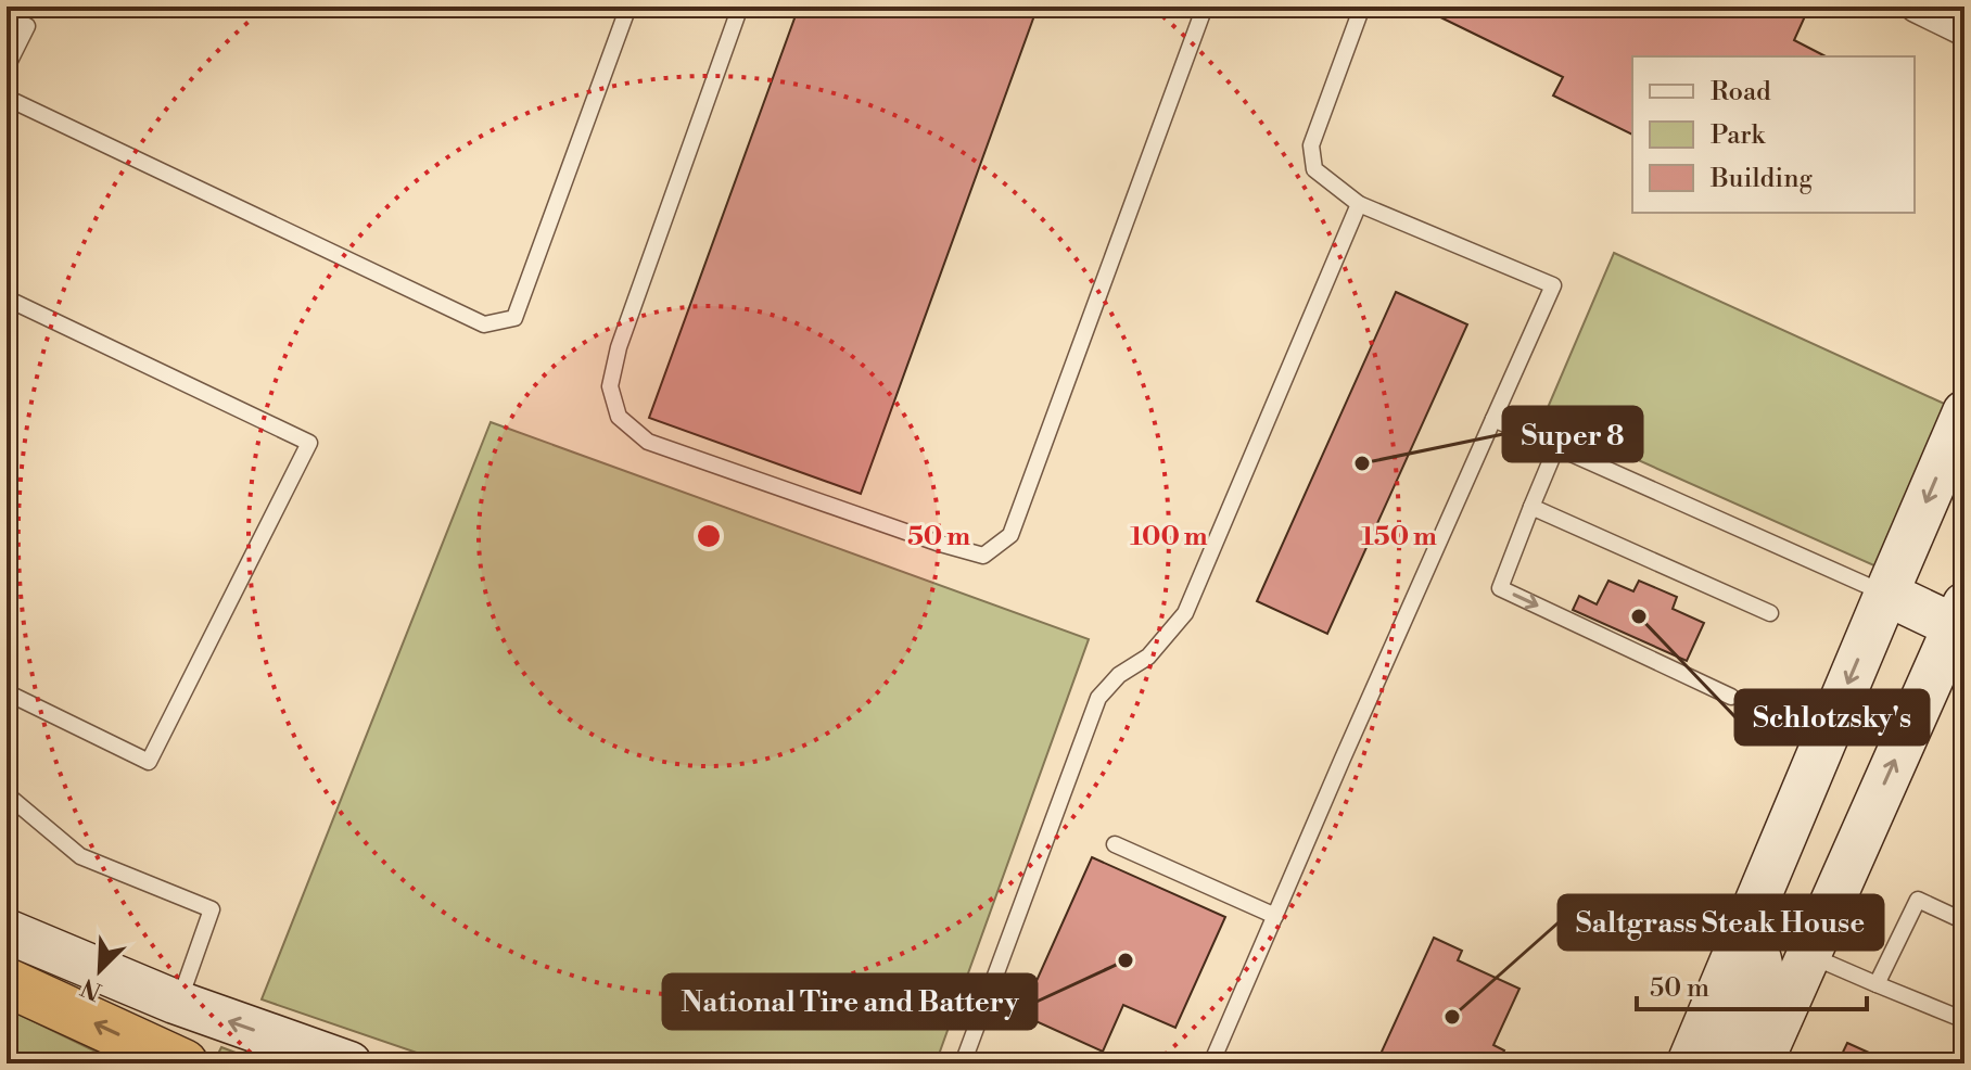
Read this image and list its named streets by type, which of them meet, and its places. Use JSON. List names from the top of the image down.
{
  "places": [
    "Super 8",
    "Schlotzsky's",
    "National Tire and Battery",
    "Saltgrass Steak House"
  ],
  "legend": ["Road", "Park", "Building"],
  "scale_bar": "50 m",
  "north": "bottom left",
  "rings": ["50 m", "100 m", "150 m"]
}
